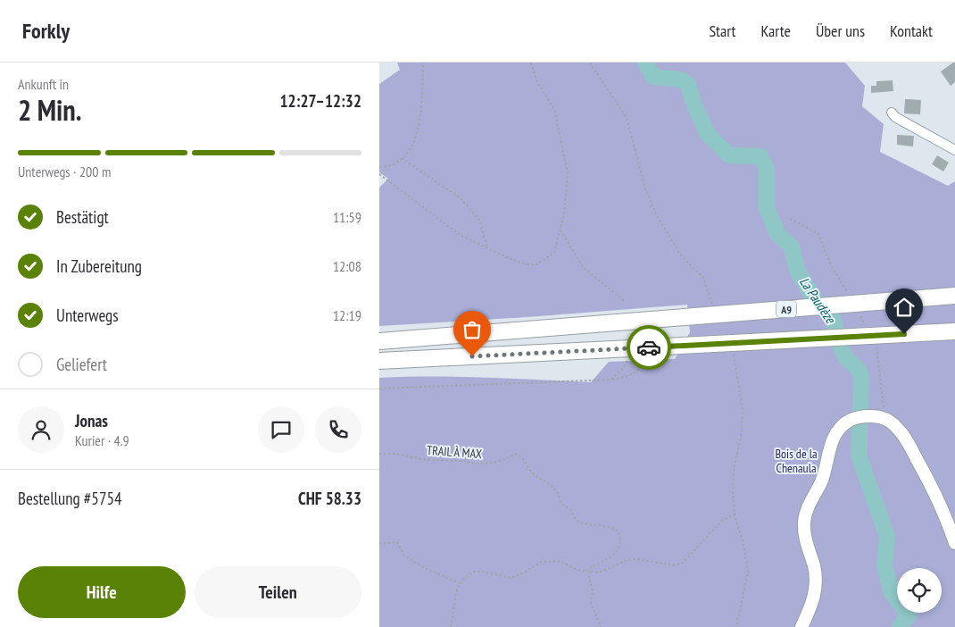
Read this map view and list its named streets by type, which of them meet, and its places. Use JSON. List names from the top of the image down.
{
  "streets": {
    "highway": ["A9"],
    "path": ["TRAIL À MAX"]
  },
  "water": ["La Paudèze"],
  "parks": ["Bois de la Chenaula"],
  "page": {
    "header": "Forkly",
    "nav": [
      "Start",
      "Karte",
      "Über uns",
      "Kontakt"
    ],
    "heading": ["2 Min.", "Ankunft in", "12:27–12:32"],
    "panel": [
      "Jonas",
      "Kurier · 4.9",
      "Bestellung #5754",
      "CHF 58.33"
    ],
    "bar": "Unterwegs · 200 m",
    "list": [
      ["Bestätigt", "11:59"],
      ["In Zubereitung", "12:08"],
      ["Unterwegs", "12:19"],
      "Geliefert"
    ],
    "buttons": ["Hilfe", "Teilen"]
  }
}
